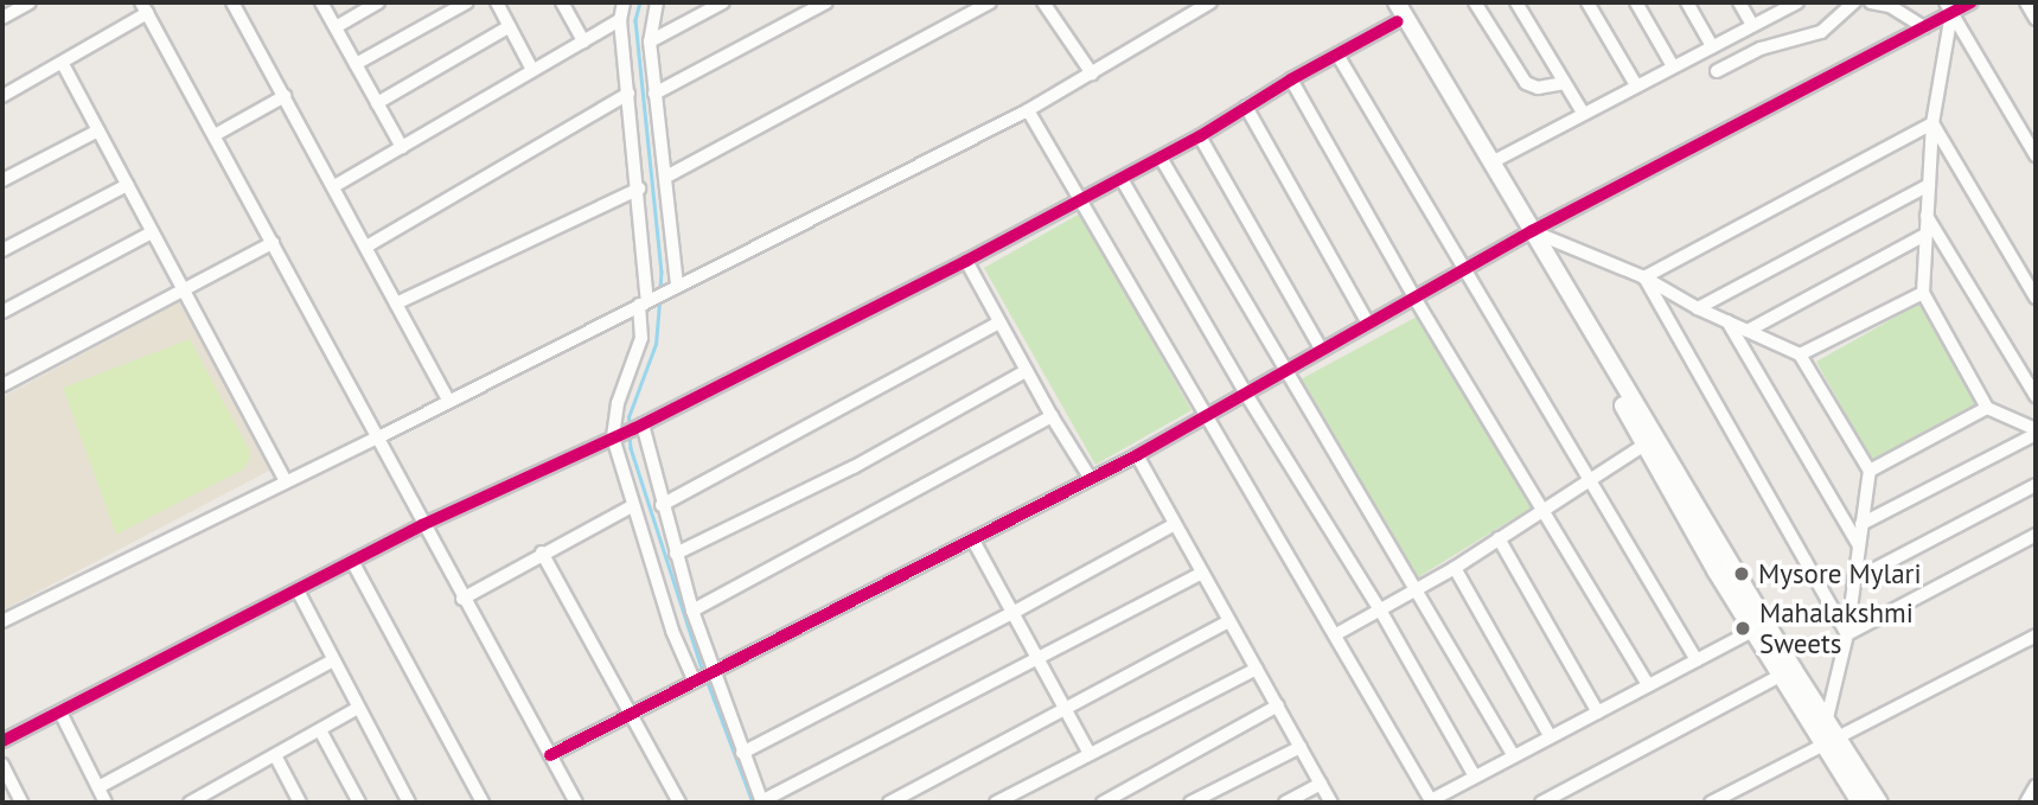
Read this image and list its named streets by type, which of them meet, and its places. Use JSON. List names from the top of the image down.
{
  "places": ["Mysore Mylari", "Mahalakshmi Sweets"]
}
